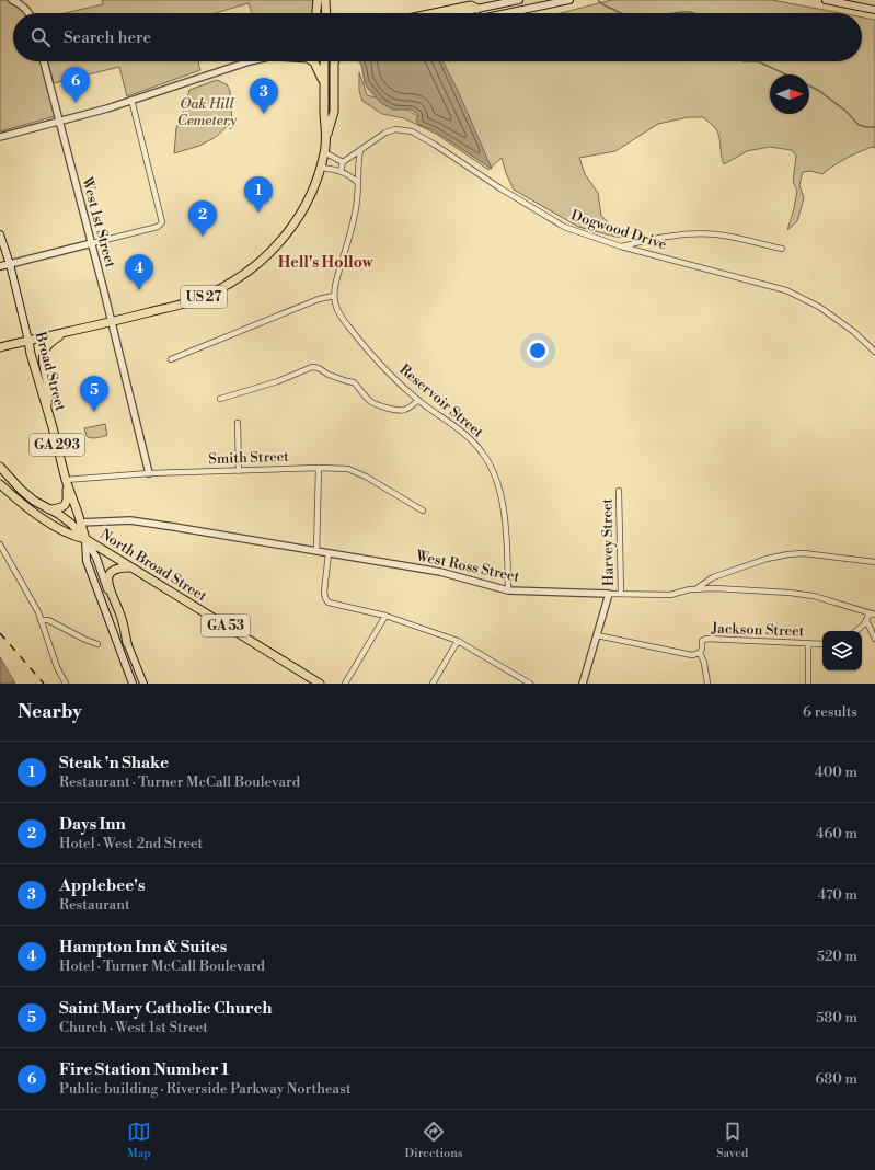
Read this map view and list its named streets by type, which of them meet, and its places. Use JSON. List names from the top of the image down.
{
  "streets": {
    "main road": [
      "US 27",
      "Broad Street",
      "GA 293",
      "North Broad Street",
      "GA 53"
    ],
    "street": [
      "West 1st Street",
      "Dogwood Drive",
      "Reservoir Street",
      "Smith Street",
      "Harvey Street",
      "West Ross Street",
      "Jackson Street"
    ]
  },
  "crossings": [
    ["West 1st Street", "US 27"],
    ["West 1st Street", "Smith Street"],
    ["US 27", "Broad Street"],
    ["Broad Street", "GA 293"],
    ["Broad Street", "Smith Street"],
    ["Broad Street", "North Broad Street"],
    ["Broad Street", "West Ross Street"],
    ["Broad Street", "GA 53"],
    ["Reservoir Street", "West Ross Street"],
    ["GA 293", "North Broad Street"],
    ["GA 293", "GA 53"],
    ["Harvey Street", "West Ross Street"],
    ["Harvey Street", "Jackson Street"],
    ["North Broad Street", "GA 53"]
  ],
  "districts": ["Hell's Hollow"],
  "parks": ["Oak Hill Cemetery"],
  "north": "right",
  "page": {
    "search": "Search here",
    "pins": [
      "6",
      "3",
      "1",
      "2",
      "4",
      "5"
    ],
    "heading": ["Nearby", "6 results"],
    "list": [
      {
        "mark": "1",
        "name": "Steak 'n Shake",
        "note": "Restaurant · Turner McCall Boulevard",
        "value": "400 m"
      },
      {
        "mark": "2",
        "name": "Days Inn",
        "note": "Hotel · West 2nd Street",
        "value": "460 m"
      },
      {
        "mark": "3",
        "name": "Applebee's",
        "note": "Restaurant",
        "value": "470 m"
      },
      {
        "mark": "4",
        "name": "Hampton Inn & Suites",
        "note": "Hotel · Turner McCall Boulevard",
        "value": "520 m"
      },
      {
        "mark": "5",
        "name": "Saint Mary Catholic Church",
        "note": "Church · West 1st Street",
        "value": "580 m"
      },
      {
        "mark": "6",
        "name": "Fire Station Number 1",
        "note": "Public building · Riverside Parkway Northeast",
        "value": "680 m"
      }
    ],
    "nav": ["Map", "Directions", "Saved"]
  }
}
